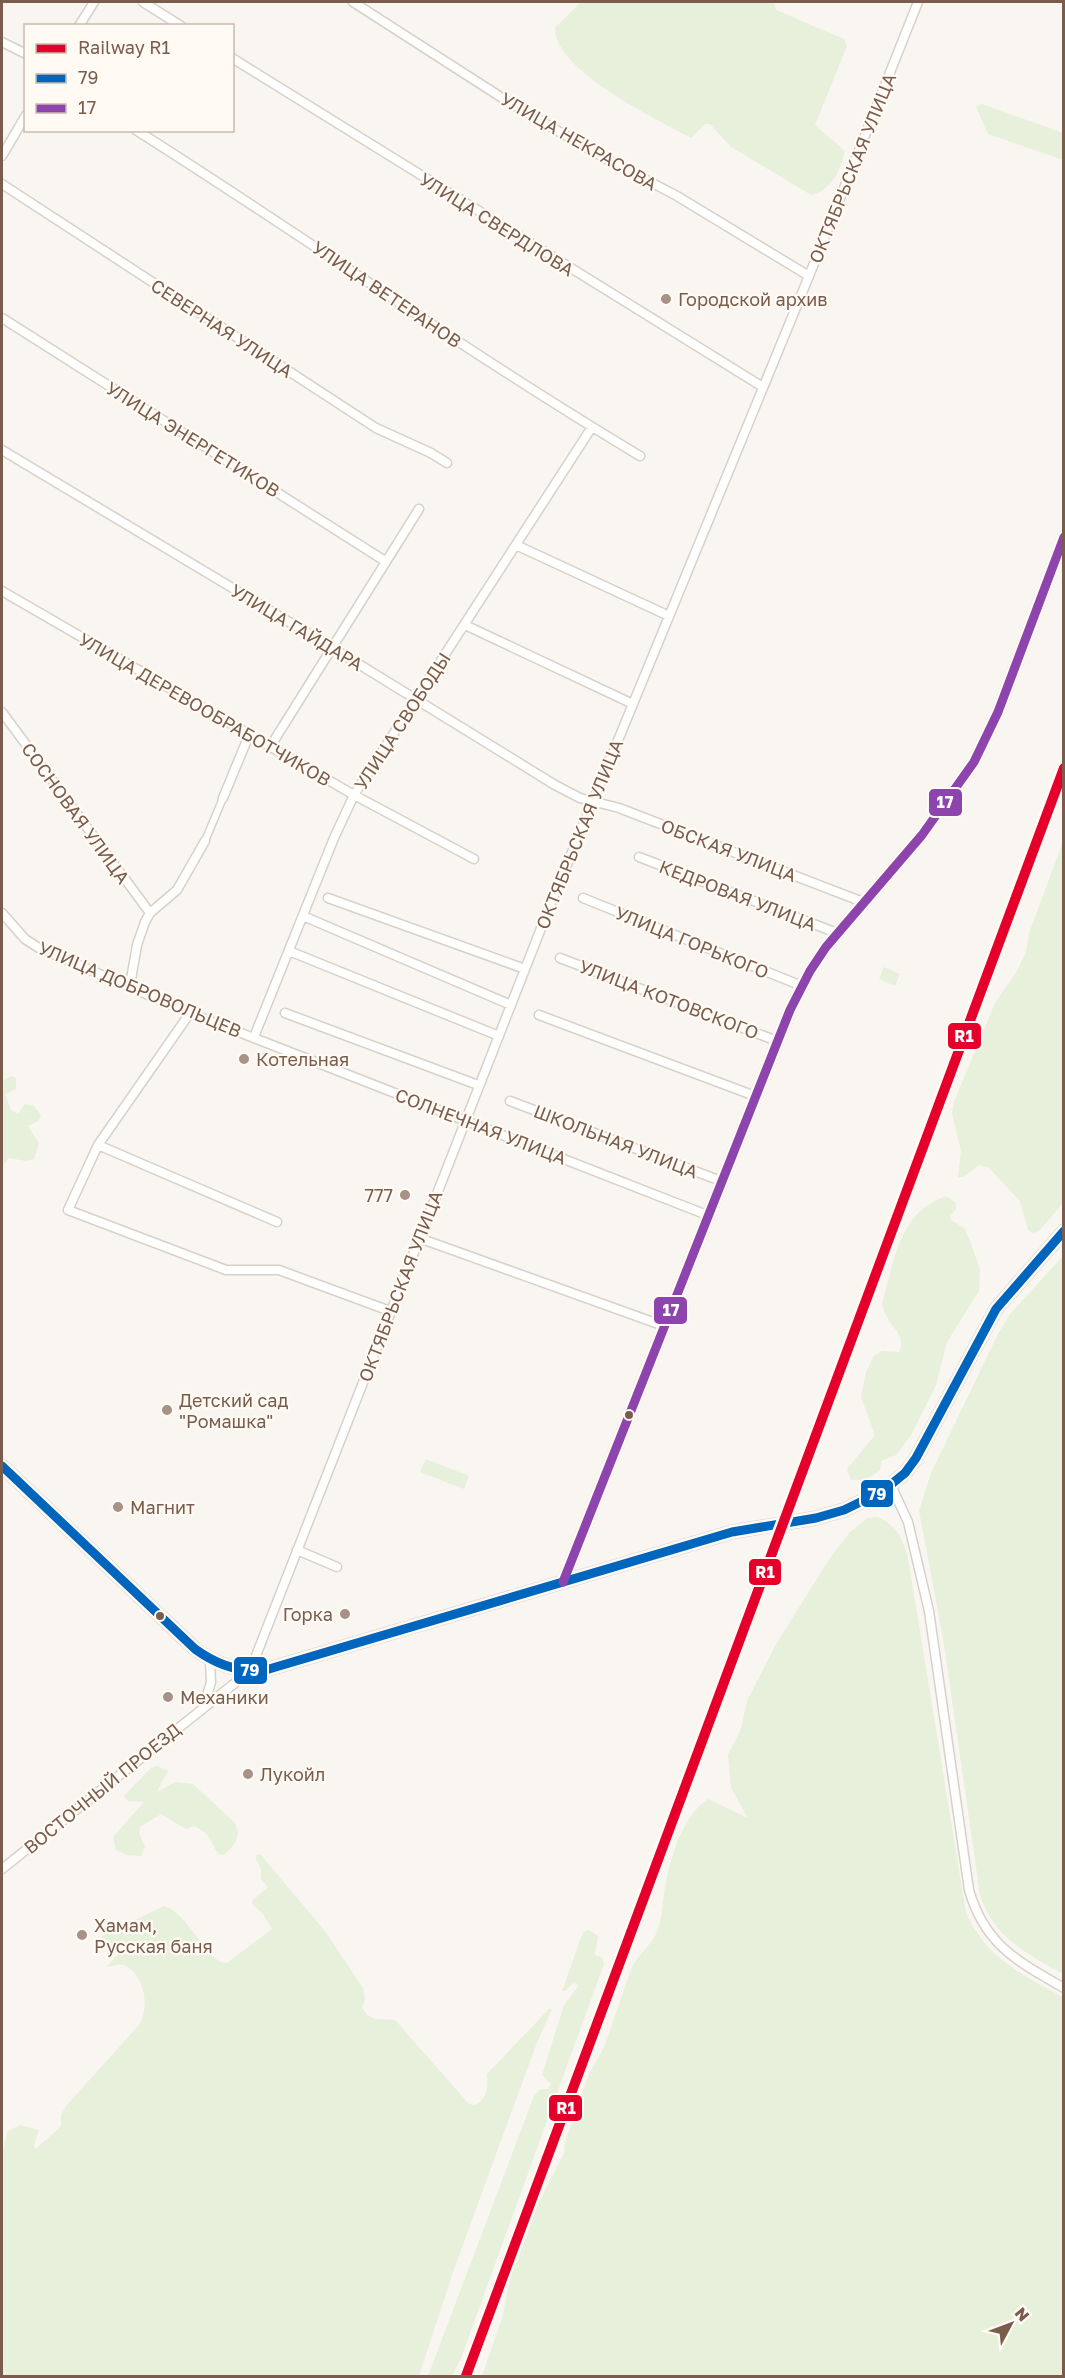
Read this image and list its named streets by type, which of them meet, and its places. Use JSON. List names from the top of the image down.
{
  "streets": {
    "street": [
      "УЛИЦА НЕКРАСОВА",
      "ОКТЯБРЬСКАЯ УЛИЦА",
      "УЛИЦА СВЕРДЛОВА",
      "УЛИЦА ВЕТЕРАНОВ",
      "СЕВЕРНАЯ УЛИЦА",
      "УЛИЦА ЭНЕРГЕТИКОВ",
      "УЛИЦА ГАЙДАРА",
      "УЛИЦА ДЕРЕВООБРАБОТЧИКОВ",
      "УЛИЦА СВОБОДЫ",
      "СОСНОВАЯ УЛИЦА",
      "ОБСКАЯ УЛИЦА",
      "КЕДРОВАЯ УЛИЦА",
      "УЛИЦА ГОРЬКОГО",
      "УЛИЦА ДОБРОВОЛЬЦЕВ",
      "УЛИЦА КОТОВСКОГО",
      "СОЛНЕЧНАЯ УЛИЦА",
      "ШКОЛЬНАЯ УЛИЦА",
      "ВОСТОЧНЫЙ ПРОЕЗД"
    ]
  },
  "crossings": [
    ["УЛИЦА НЕКРАСОВА", "ОКТЯБРЬСКАЯ УЛИЦА"],
    ["ОКТЯБРЬСКАЯ УЛИЦА", "УЛИЦА СВЕРДЛОВА"],
    ["ОКТЯБРЬСКАЯ УЛИЦА", "УЛИЦА ГАЙДАРА"],
    ["ОКТЯБРЬСКАЯ УЛИЦА", "ОБСКАЯ УЛИЦА"],
    ["ОКТЯБРЬСКАЯ УЛИЦА", "СОЛНЕЧНАЯ УЛИЦА"],
    ["ОКТЯБРЬСКАЯ УЛИЦА", "ВОСТОЧНЫЙ ПРОЕЗД"],
    ["УЛИЦА ВЕТЕРАНОВ", "УЛИЦА СВОБОДЫ"],
    ["УЛИЦА ГАЙДАРА", "УЛИЦА СВОБОДЫ"],
    ["УЛИЦА ГАЙДАРА", "ОБСКАЯ УЛИЦА"],
    ["УЛИЦА ДЕРЕВООБРАБОТЧИКОВ", "УЛИЦА СВОБОДЫ"],
    ["УЛИЦА СВОБОДЫ", "УЛИЦА ДОБРОВОЛЬЦЕВ"],
    ["УЛИЦА СВОБОДЫ", "СОЛНЕЧНАЯ УЛИЦА"],
    ["УЛИЦА ДОБРОВОЛЬЦЕВ", "СОЛНЕЧНАЯ УЛИЦА"]
  ],
  "places": [
    "Городской архив",
    "Котельная",
    "777",
    "Детский сад \"Ромашка\"",
    "Магнит",
    "Горка",
    "Механики",
    "Лукойл",
    "Хамам, Русская баня"
  ],
  "lines": ["transit line 17", "rail line R1", "transit line 79"],
  "legend": ["Railway R1", "79", "17"],
  "north": "top right"
}
